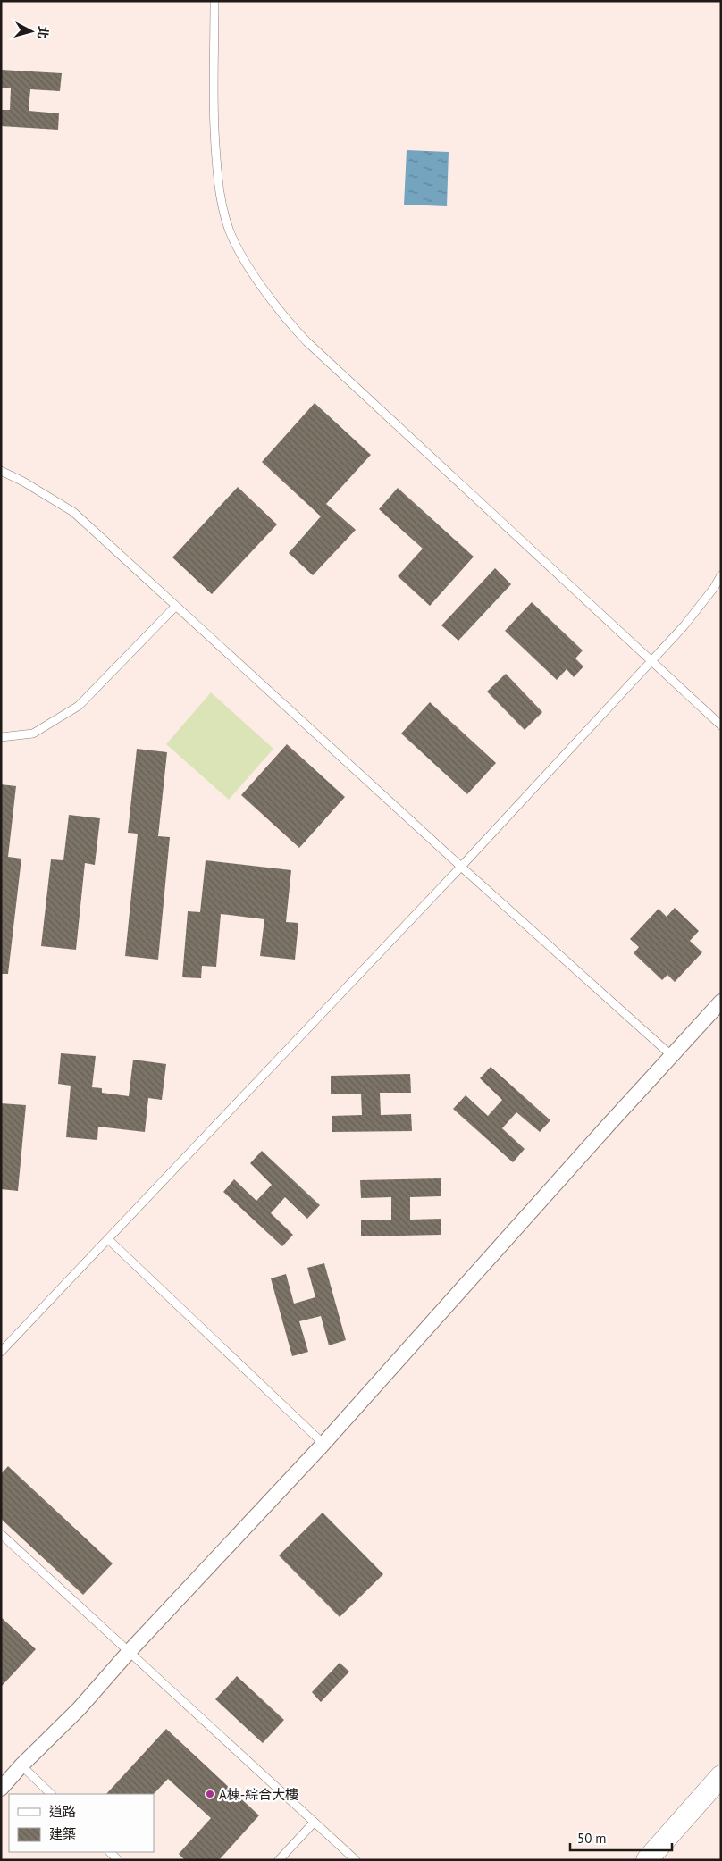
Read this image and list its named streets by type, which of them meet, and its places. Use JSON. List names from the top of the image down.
{
  "places": ["A棟-綜合大樓"],
  "legend": ["道路", "建築"],
  "scale_bar": "50 m",
  "north": "right"
}
